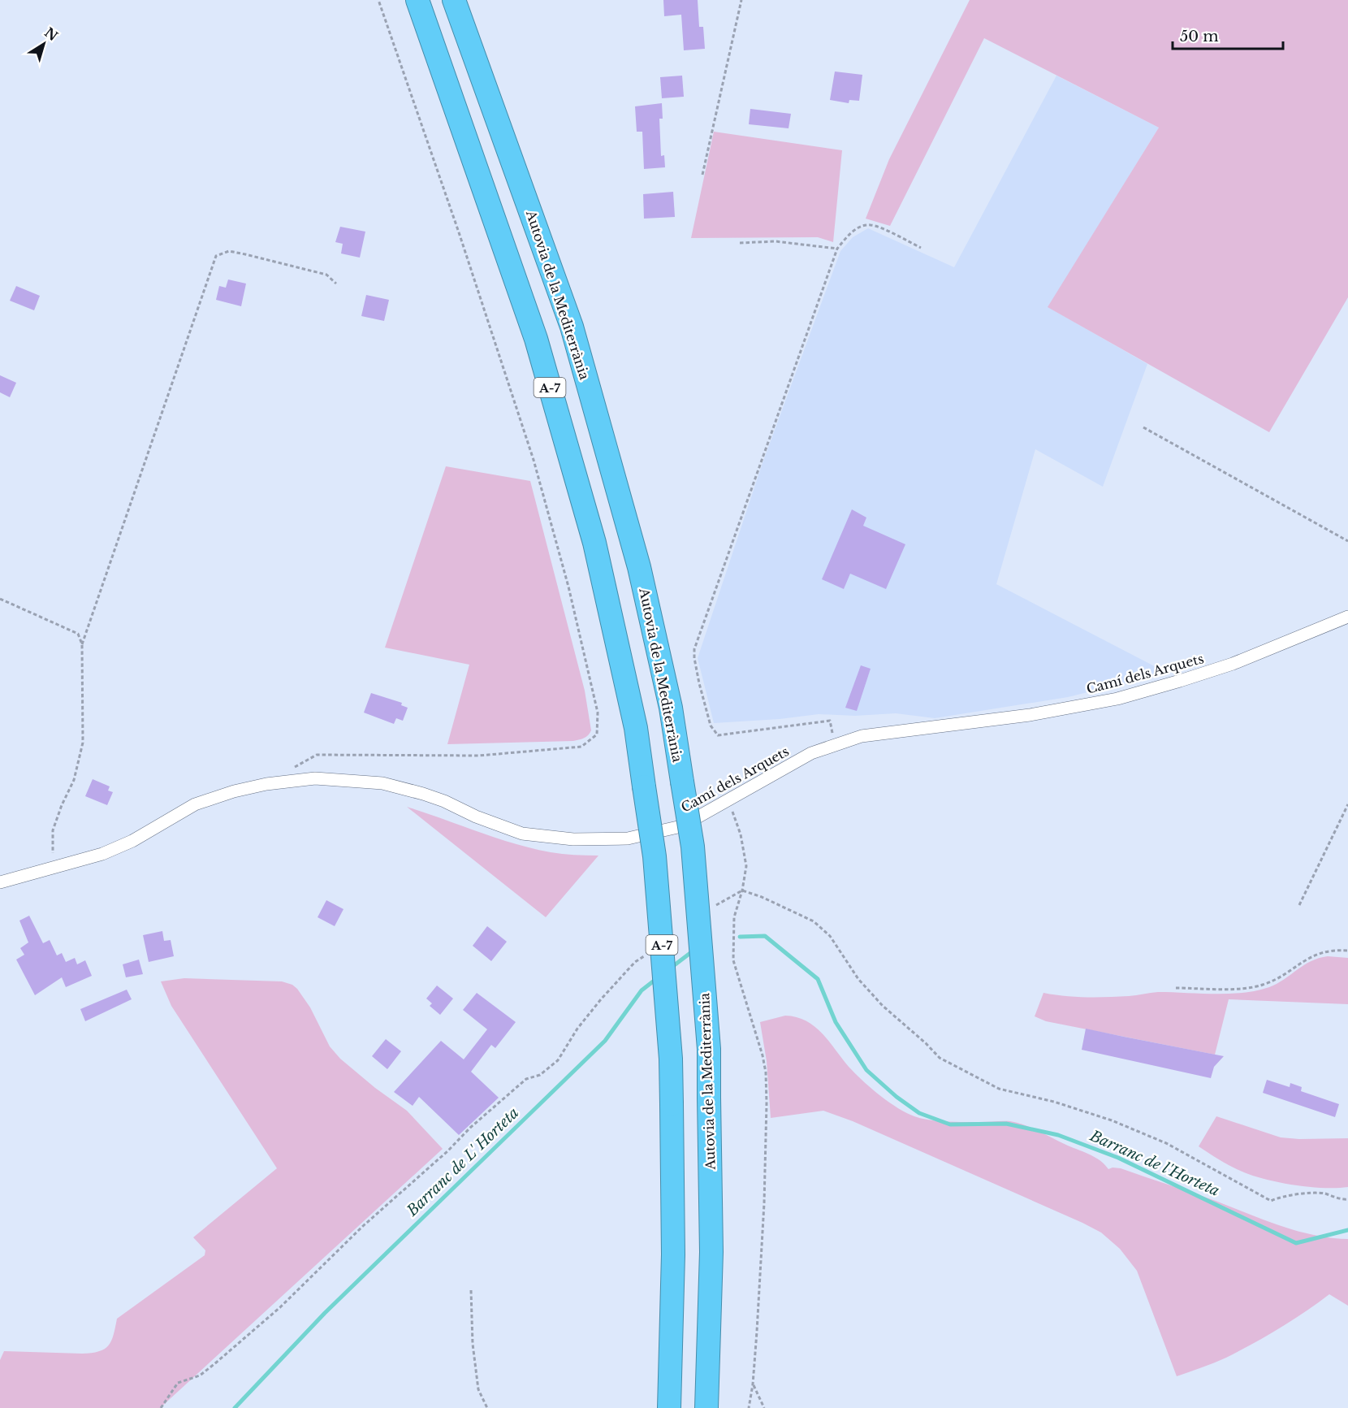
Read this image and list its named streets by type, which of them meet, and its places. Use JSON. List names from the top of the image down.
{
  "streets": {
    "highway": ["Autovia de la Mediterrània", "A-7"],
    "street": ["Camí dels Arquets"]
  },
  "water": ["Barranc de L' Horteta", "Barranc de l'Horteta"],
  "scale_bar": "50 m",
  "north": "top right"
}
